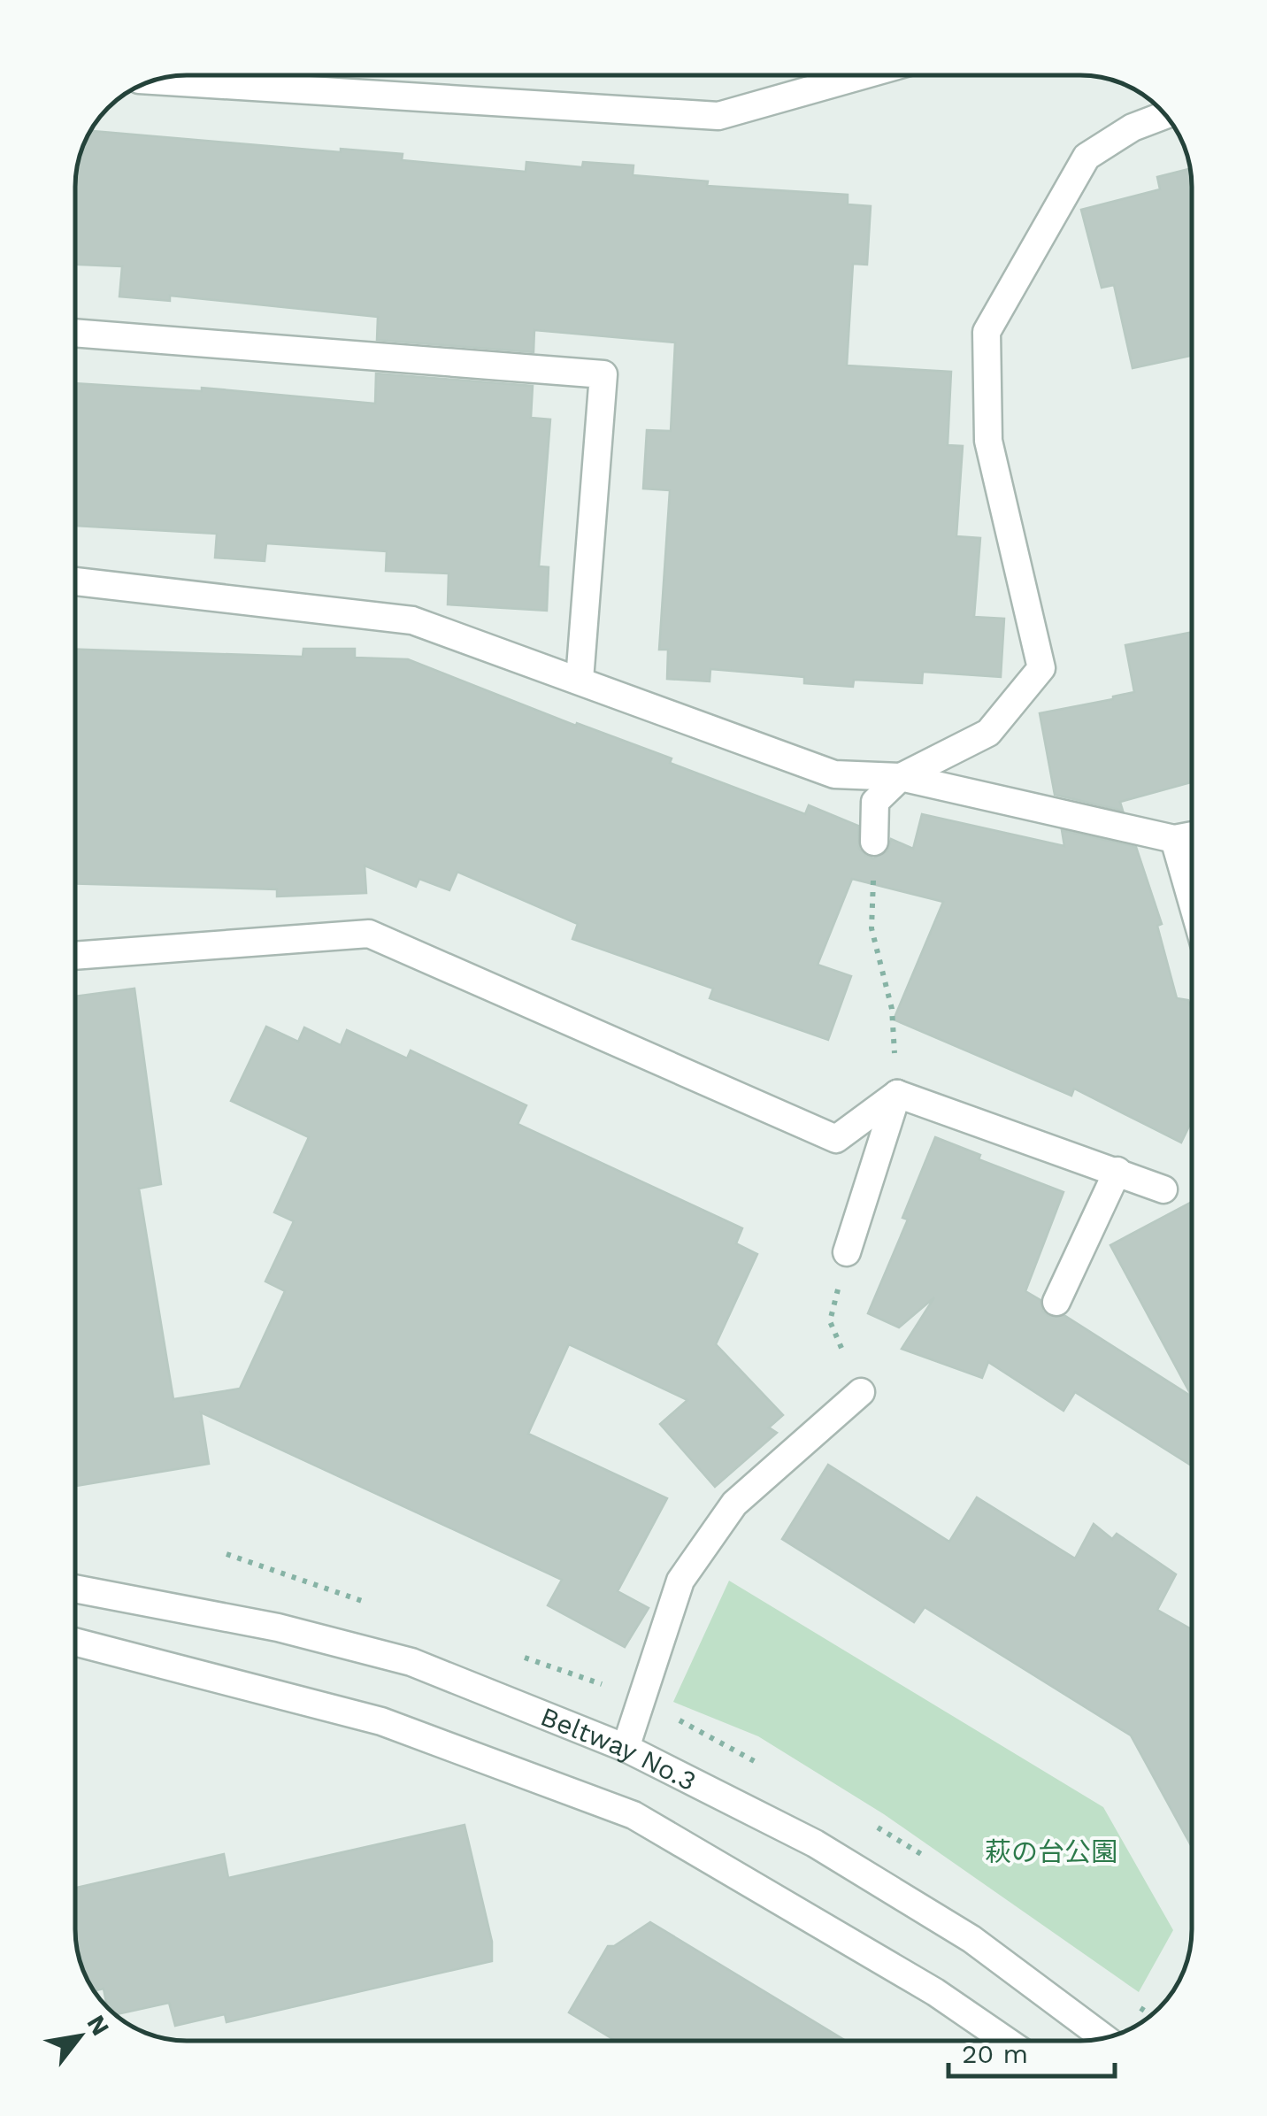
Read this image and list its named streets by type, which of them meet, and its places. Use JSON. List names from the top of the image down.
{
  "streets": {
    "street": ["Beltway No.3"]
  },
  "parks": ["萩の台公園"],
  "scale_bar": "20 m",
  "north": "top right"
}
